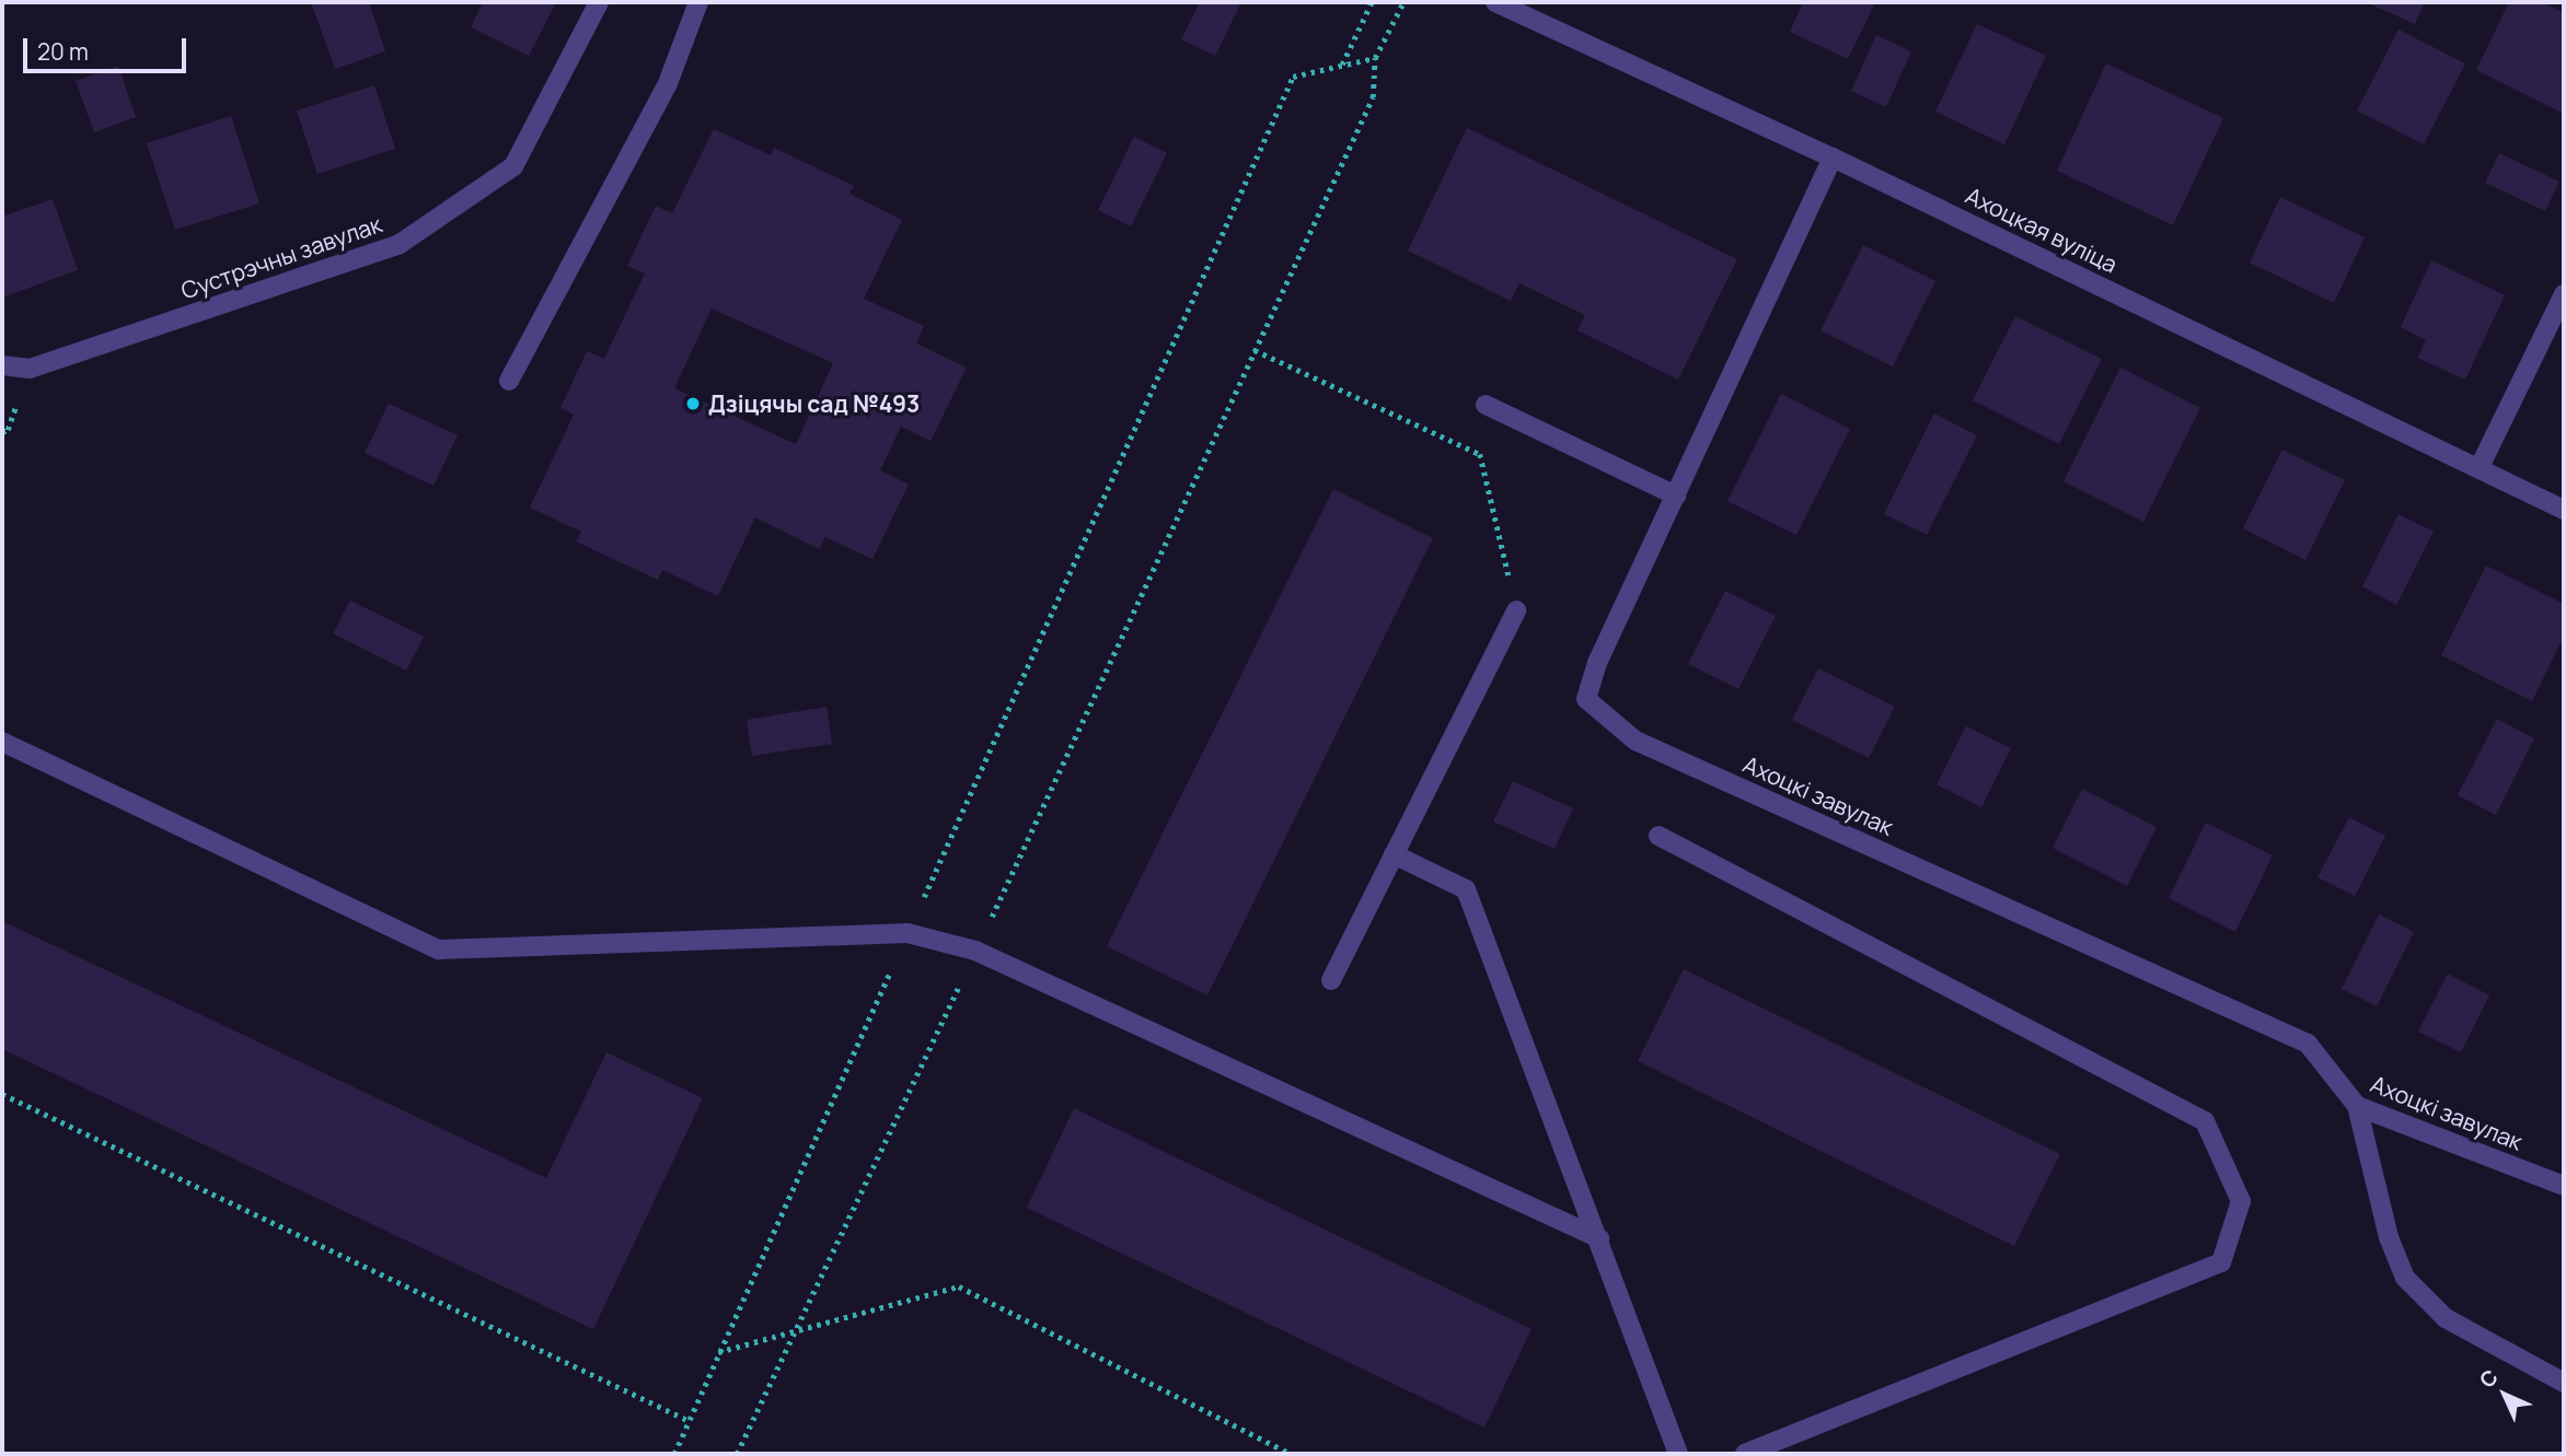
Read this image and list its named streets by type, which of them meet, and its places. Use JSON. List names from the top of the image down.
{
  "streets": {
    "street": ["Ахоцкая вуліца", "Сустрэчны завулак", "Ахоцкі завулак"]
  },
  "crossings": [
    ["Ахоцкая вуліца", "Ахоцкі завулак"]
  ],
  "places": ["Дзіцячы сад №493"],
  "scale_bar": "20 m",
  "north": "top left"
}
